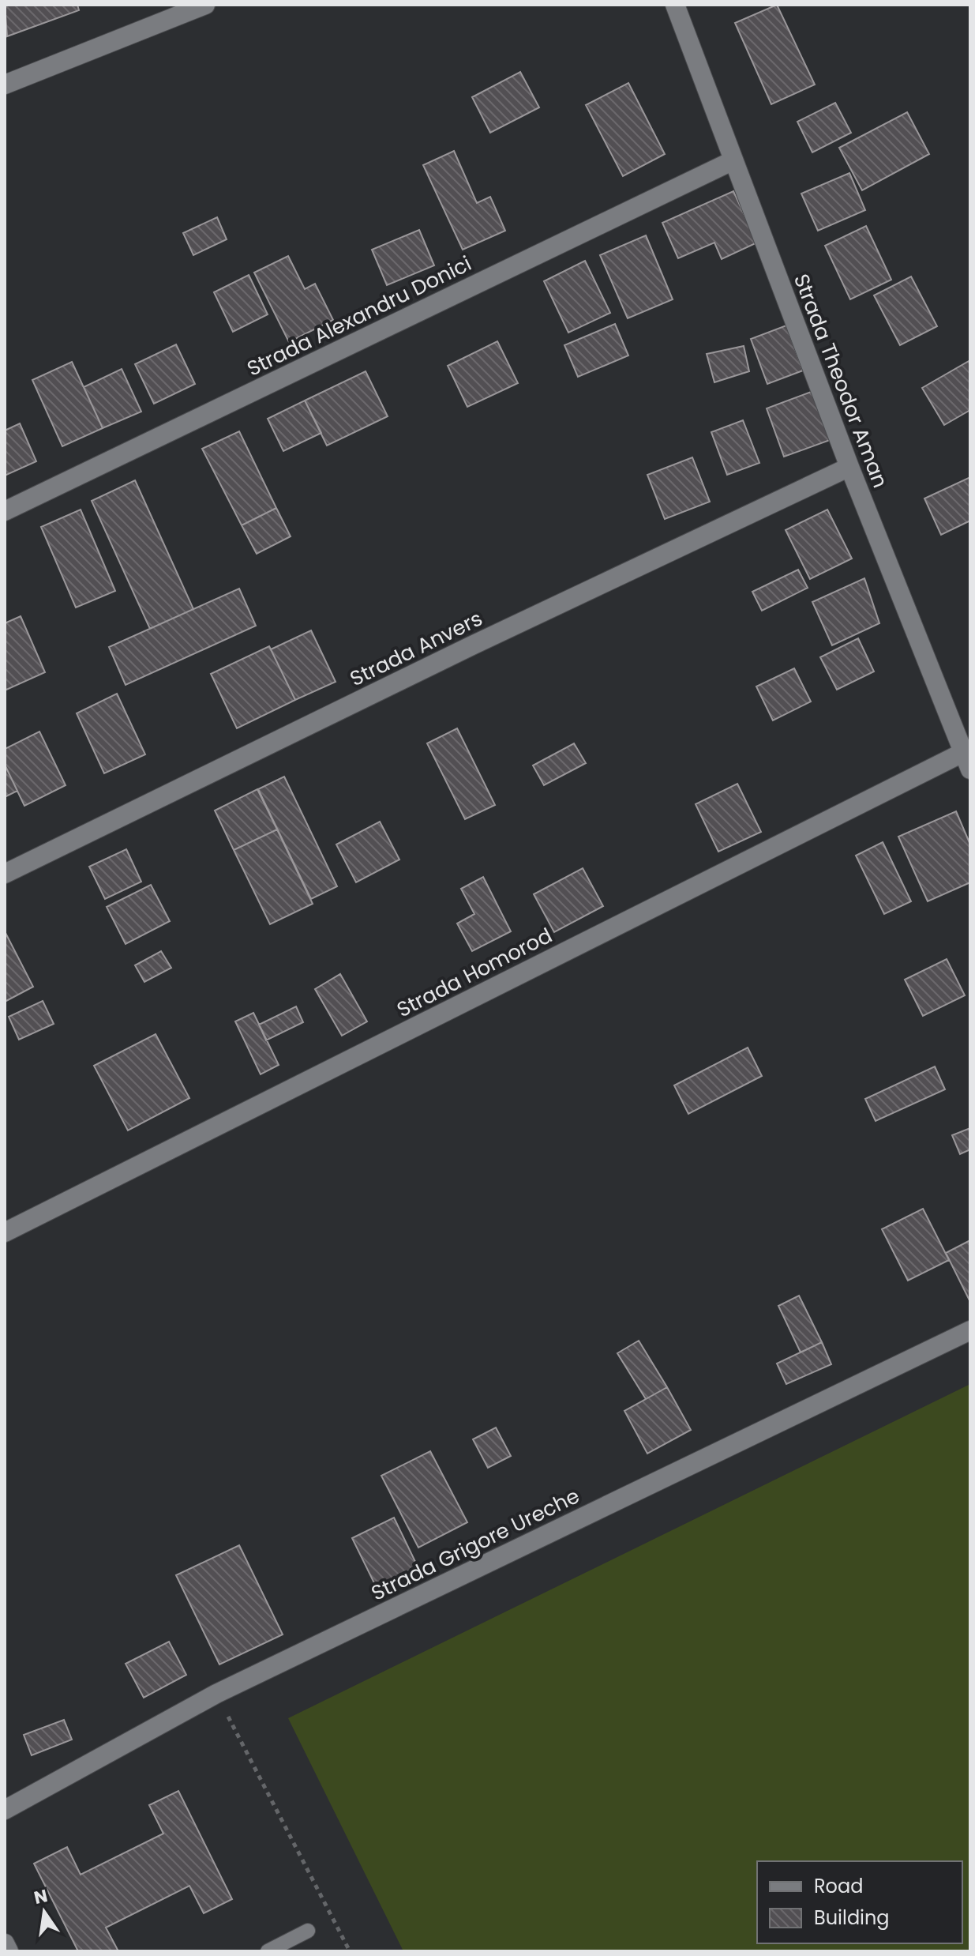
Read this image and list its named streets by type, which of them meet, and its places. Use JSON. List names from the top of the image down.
{
  "streets": {
    "street": [
      "Strada Alexandru Donici",
      "Strada Theodor Aman",
      "Strada Anvers",
      "Strada Homorod",
      "Strada Grigore Ureche"
    ]
  },
  "crossings": [
    ["Strada Alexandru Donici", "Strada Theodor Aman"],
    ["Strada Theodor Aman", "Strada Anvers"],
    ["Strada Theodor Aman", "Strada Homorod"]
  ],
  "legend": ["Road", "Building"],
  "north": "top"
}
